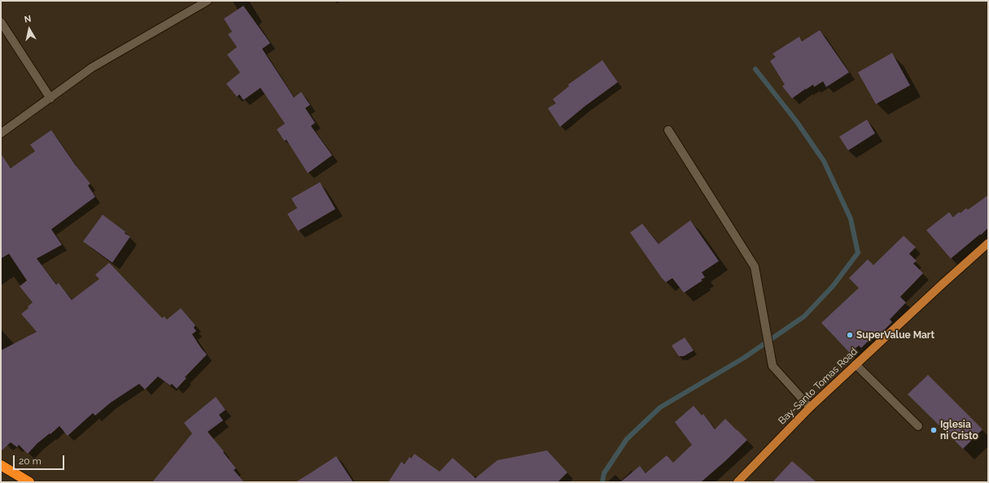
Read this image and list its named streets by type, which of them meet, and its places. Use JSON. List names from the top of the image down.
{
  "streets": {
    "main road": ["Bay-Santo Tomas Road"]
  },
  "places": ["SuperValue Mart", "Iglesia ni Cristo"],
  "scale_bar": "20 m",
  "north": "top"
}
